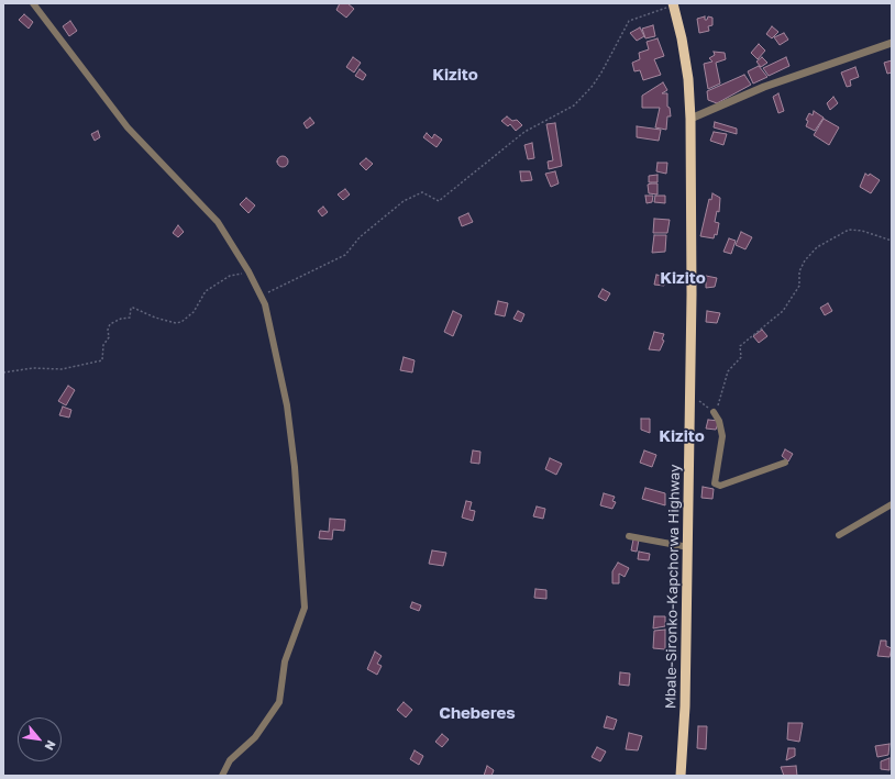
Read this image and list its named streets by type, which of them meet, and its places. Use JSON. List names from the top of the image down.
{
  "streets": {
    "main road": ["Mbale-Sironko-Kapchorwa Highway"]
  },
  "districts": [
    "Kizito",
    "Kizito",
    "Kizito",
    "Cheberes"
  ],
  "north": "bottom right"
}
